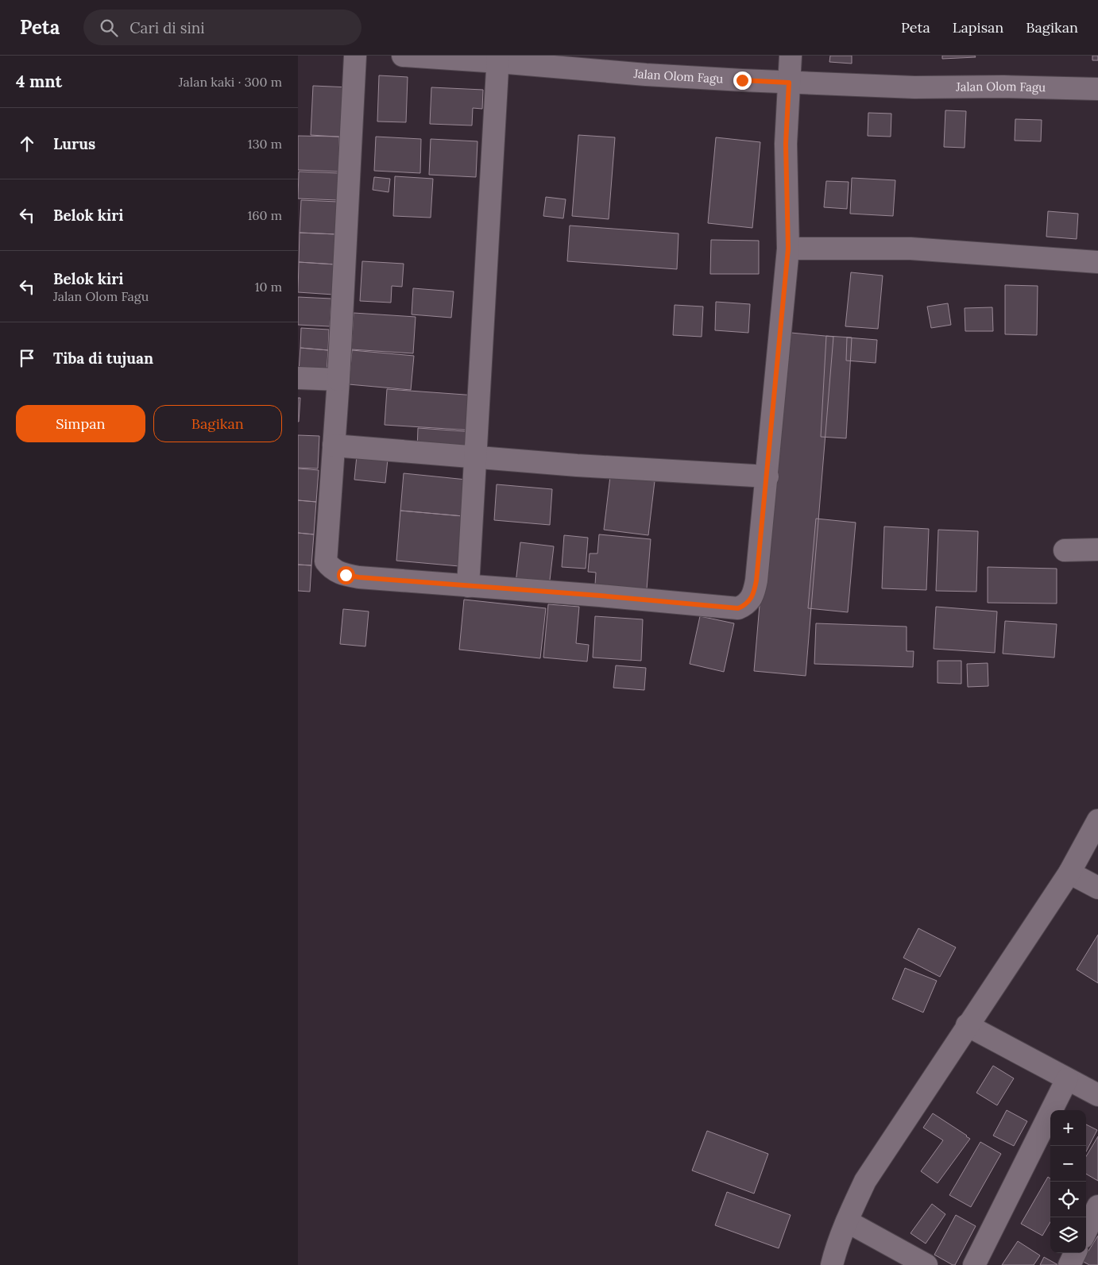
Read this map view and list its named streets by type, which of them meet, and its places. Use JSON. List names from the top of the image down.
{
  "streets": {
    "street": ["Jalan Olom Fagu"]
  },
  "page": {
    "header": "Peta",
    "search": "Cari di sini",
    "nav": ["Peta", "Lapisan", "Bagikan"],
    "heading": ["4 mnt", "Jalan kaki · 300 m"],
    "list": [
      ["Lurus", "130 m"],
      ["Belok kiri", "160 m"],
      ["Belok kiri", "Jalan Olom Fagu", "10 m"],
      "Tiba di tujuan"
    ],
    "buttons": ["Simpan", "Bagikan"],
    "map_buttons": ["+", "−"]
  }
}
